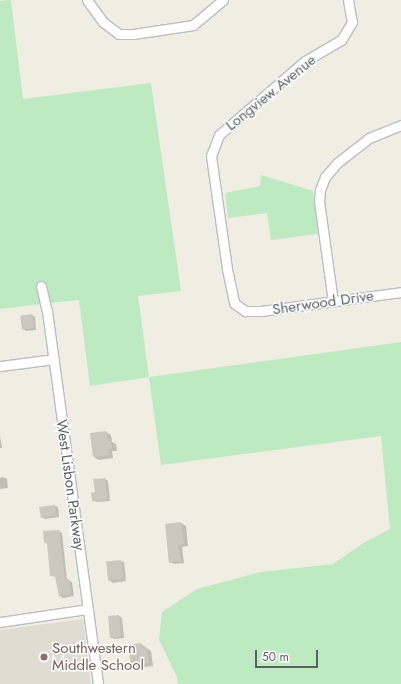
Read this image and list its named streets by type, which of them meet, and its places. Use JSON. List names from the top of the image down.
{
  "streets": {
    "street": ["Longview Avenue", "Sherwood Drive", "West Lisbon Parkway"]
  },
  "crossings": [
    ["Longview Avenue", "Sherwood Drive"]
  ],
  "places": ["Southwestern Middle School"],
  "scale_bar": "50 m"
}
